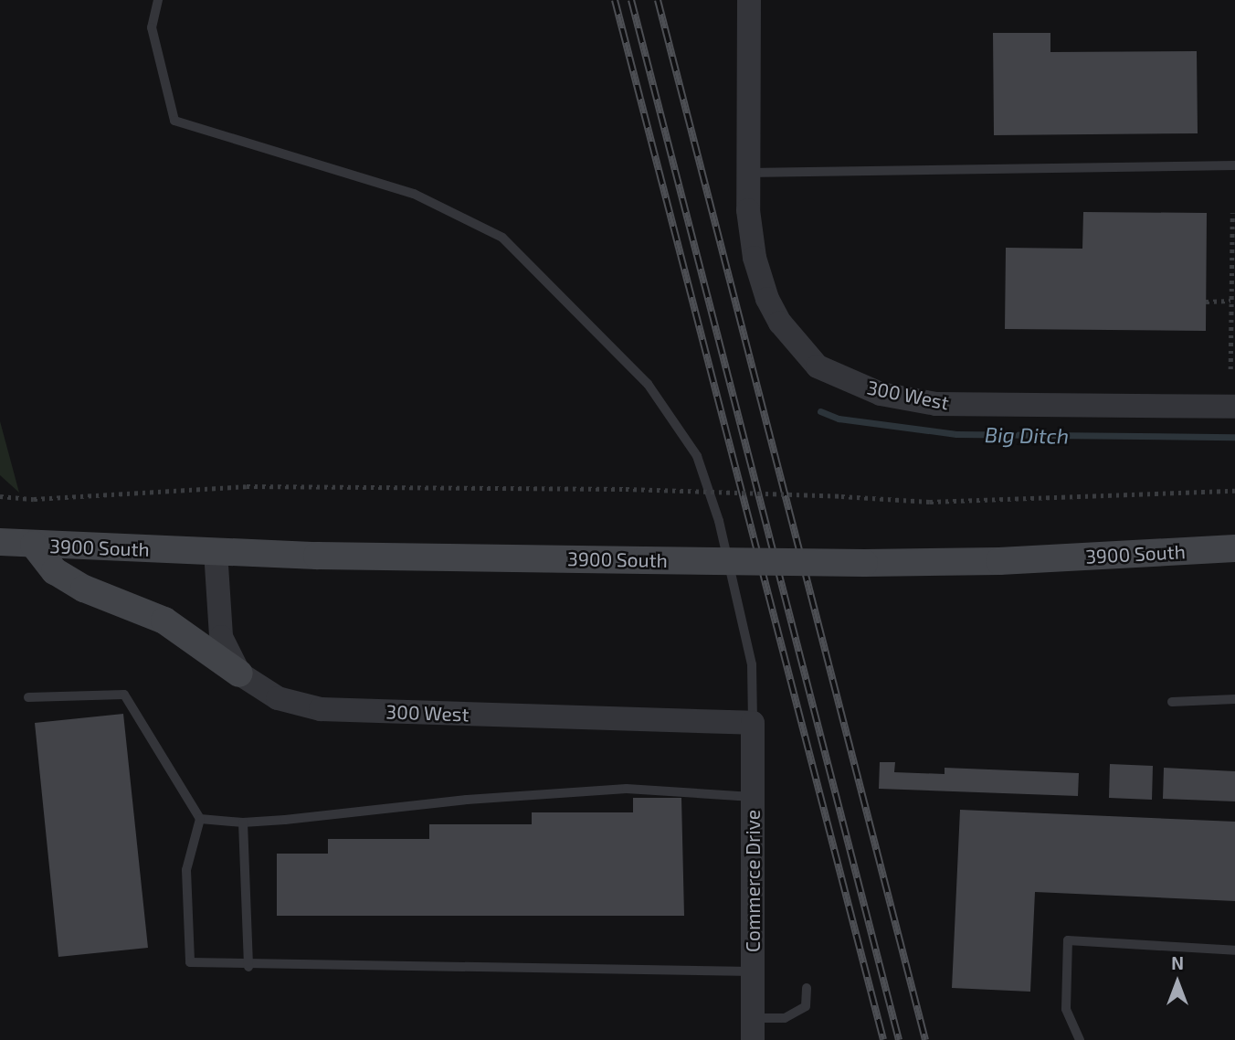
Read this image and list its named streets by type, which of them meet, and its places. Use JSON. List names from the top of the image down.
{
  "streets": {
    "main road": ["3900 South"],
    "street": ["300 West", "Commerce Drive"]
  },
  "crossings": [
    ["300 West", "Commerce Drive"]
  ],
  "water": ["Big Ditch"],
  "north": "top"
}
